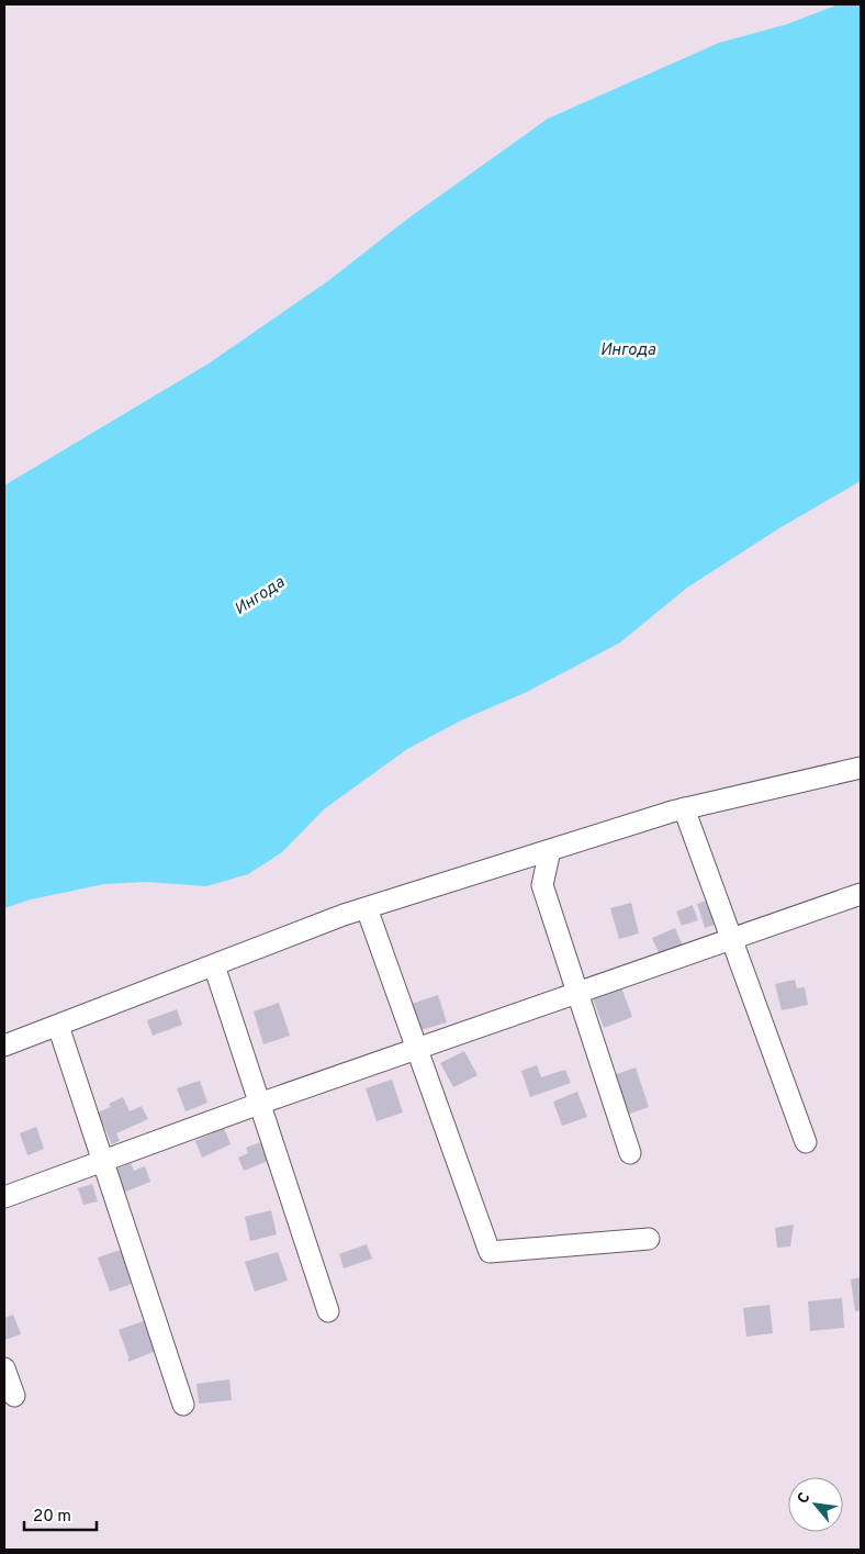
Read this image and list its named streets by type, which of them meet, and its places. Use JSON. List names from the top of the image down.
{
  "water": ["Ингода"],
  "scale_bar": "20 m",
  "north": "top left"
}
